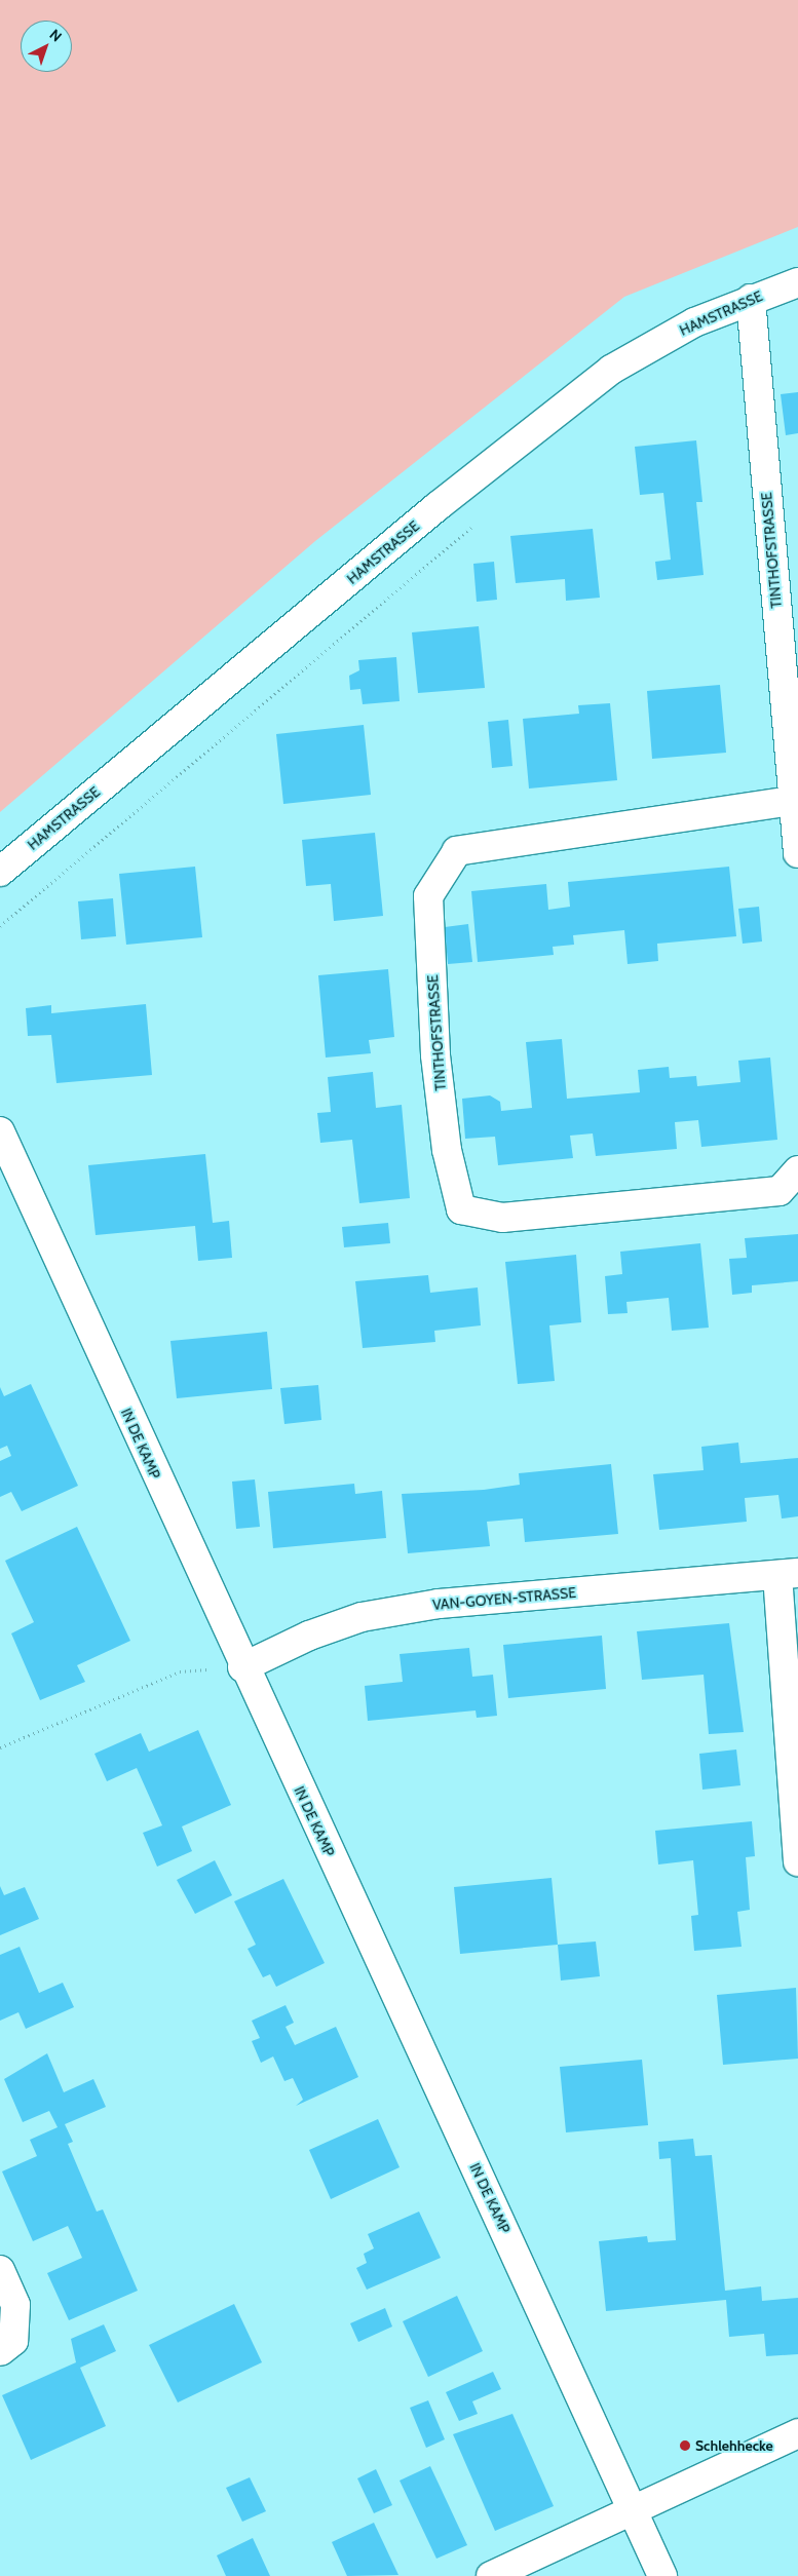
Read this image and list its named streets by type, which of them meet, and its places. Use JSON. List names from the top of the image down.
{
  "streets": {
    "street": [
      "HAMSTRASSE",
      "TINTHOFSTRASSE",
      "IN DE KAMP",
      "VAN-GOYEN-STRASSE"
    ]
  },
  "crossings": [
    ["HAMSTRASSE", "TINTHOFSTRASSE"],
    ["IN DE KAMP", "VAN-GOYEN-STRASSE"]
  ],
  "places": ["Schlehhecke"],
  "north": "top right"
}
